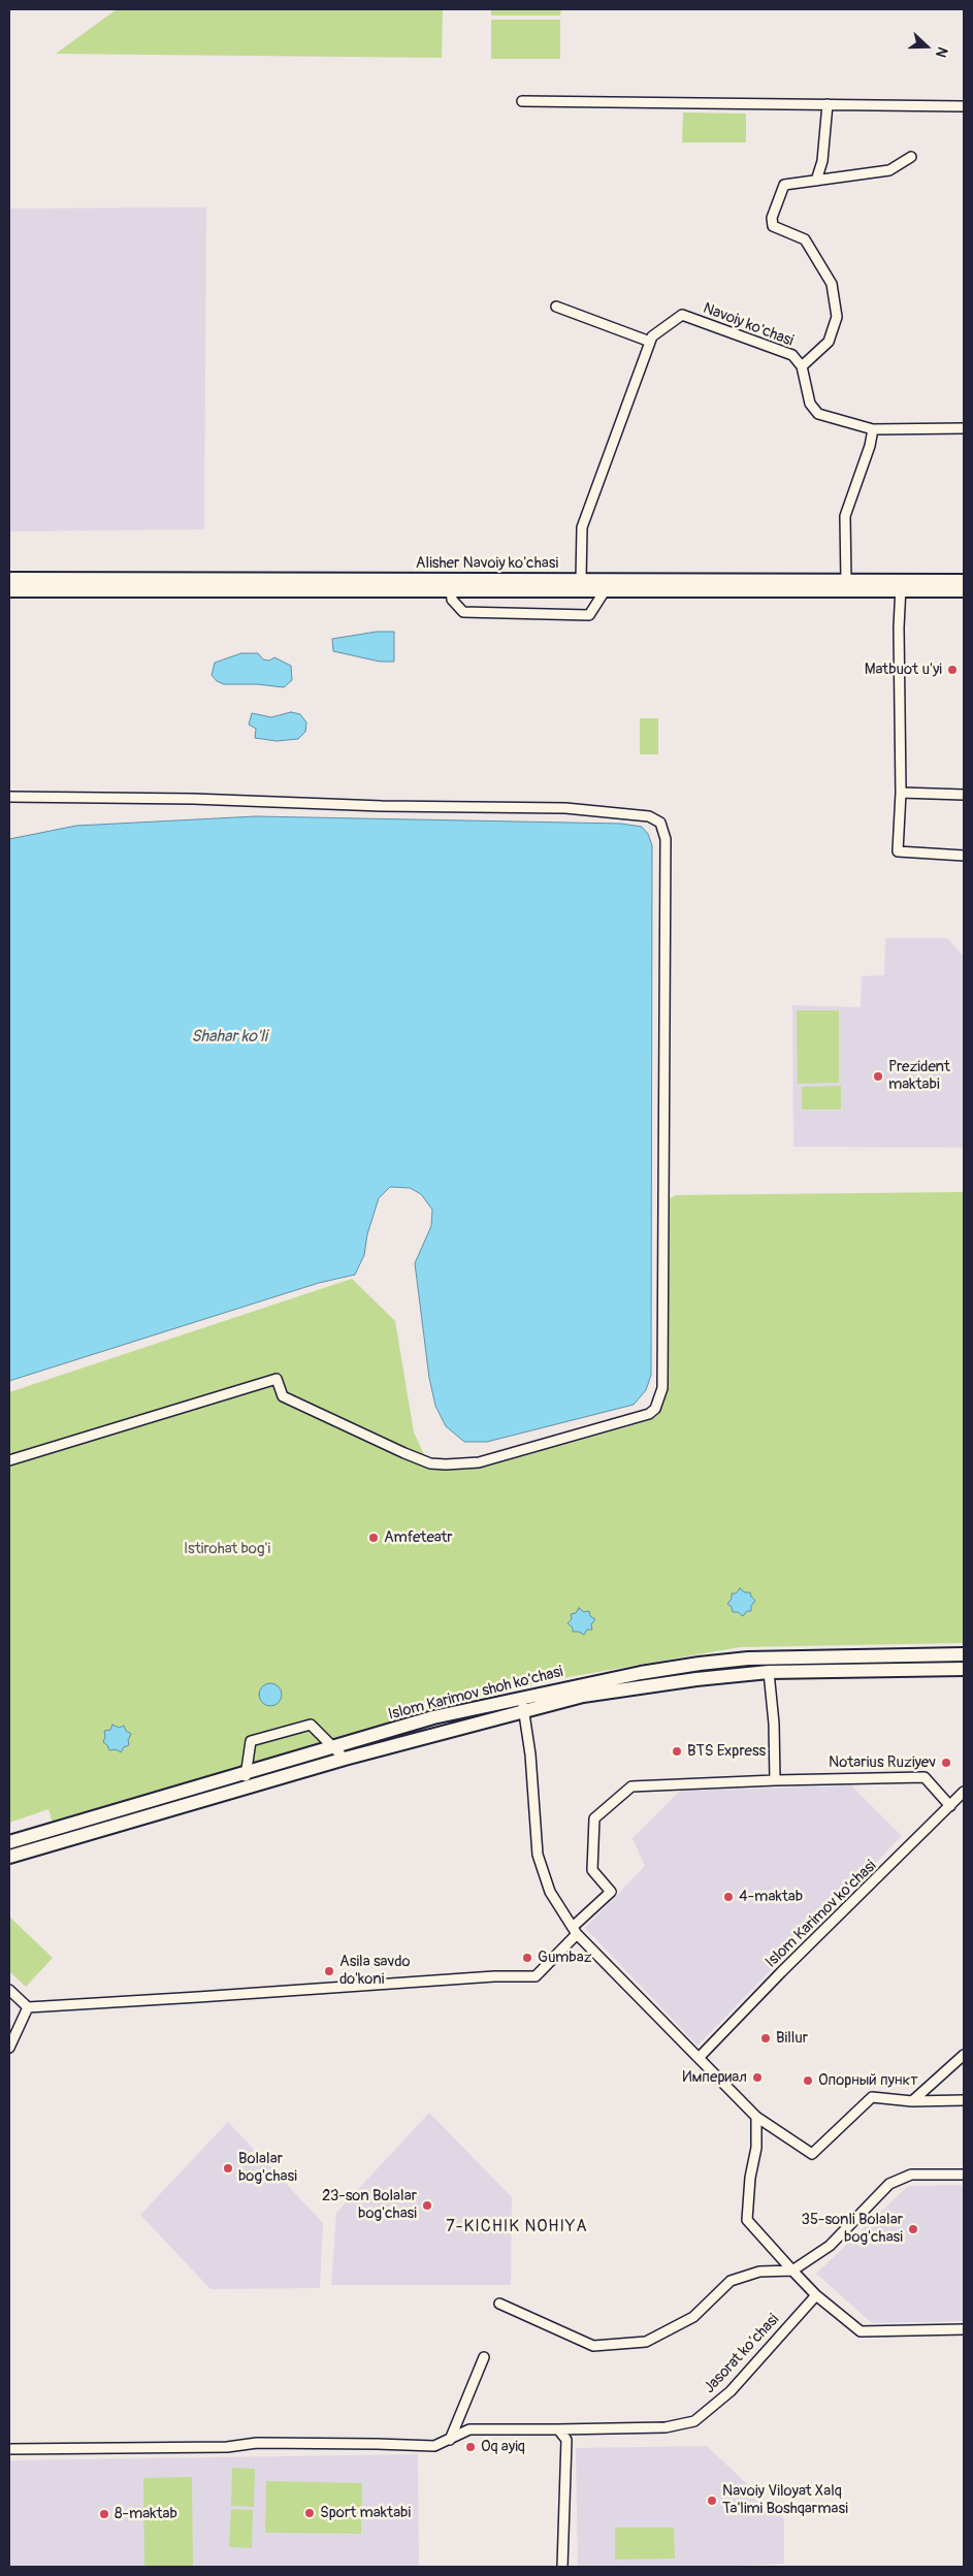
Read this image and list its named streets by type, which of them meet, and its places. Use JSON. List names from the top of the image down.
{
  "streets": {
    "main road": ["Alisher Navoiy ko'chasi", "Islom Karimov shoh ko'chasi"],
    "street": ["Navoiy ko'chasi", "Islom Karimov ko'chasi", "Jasorat ko‘chasi"]
  },
  "crossings": [
    ["Navoiy ko'chasi", "Alisher Navoiy ko'chasi"]
  ],
  "districts": ["7-KICHIK NOHIYA"],
  "water": ["Shahar ko'li"],
  "parks": ["Istirohat bog'i"],
  "places": [
    "Matbuot u'yi",
    "Prezident maktabi",
    "Amfeteatr",
    "BTS Express",
    "Notarius Ruziyev",
    "4-maktab",
    "Gumbaz",
    "Asila savdo do'koni",
    "Billur",
    "Империал",
    "Опорный пункт",
    "Bolalar bog'chasi",
    "23-son Bolalar bog'chasi",
    "35-sonli Bolalar bog'chasi",
    "Oq ayiq",
    "Navoiy Viloyat Xalq Ta'limi Boshqarmasi",
    "Sport maktabi",
    "8-maktab"
  ],
  "north": "right"
}
